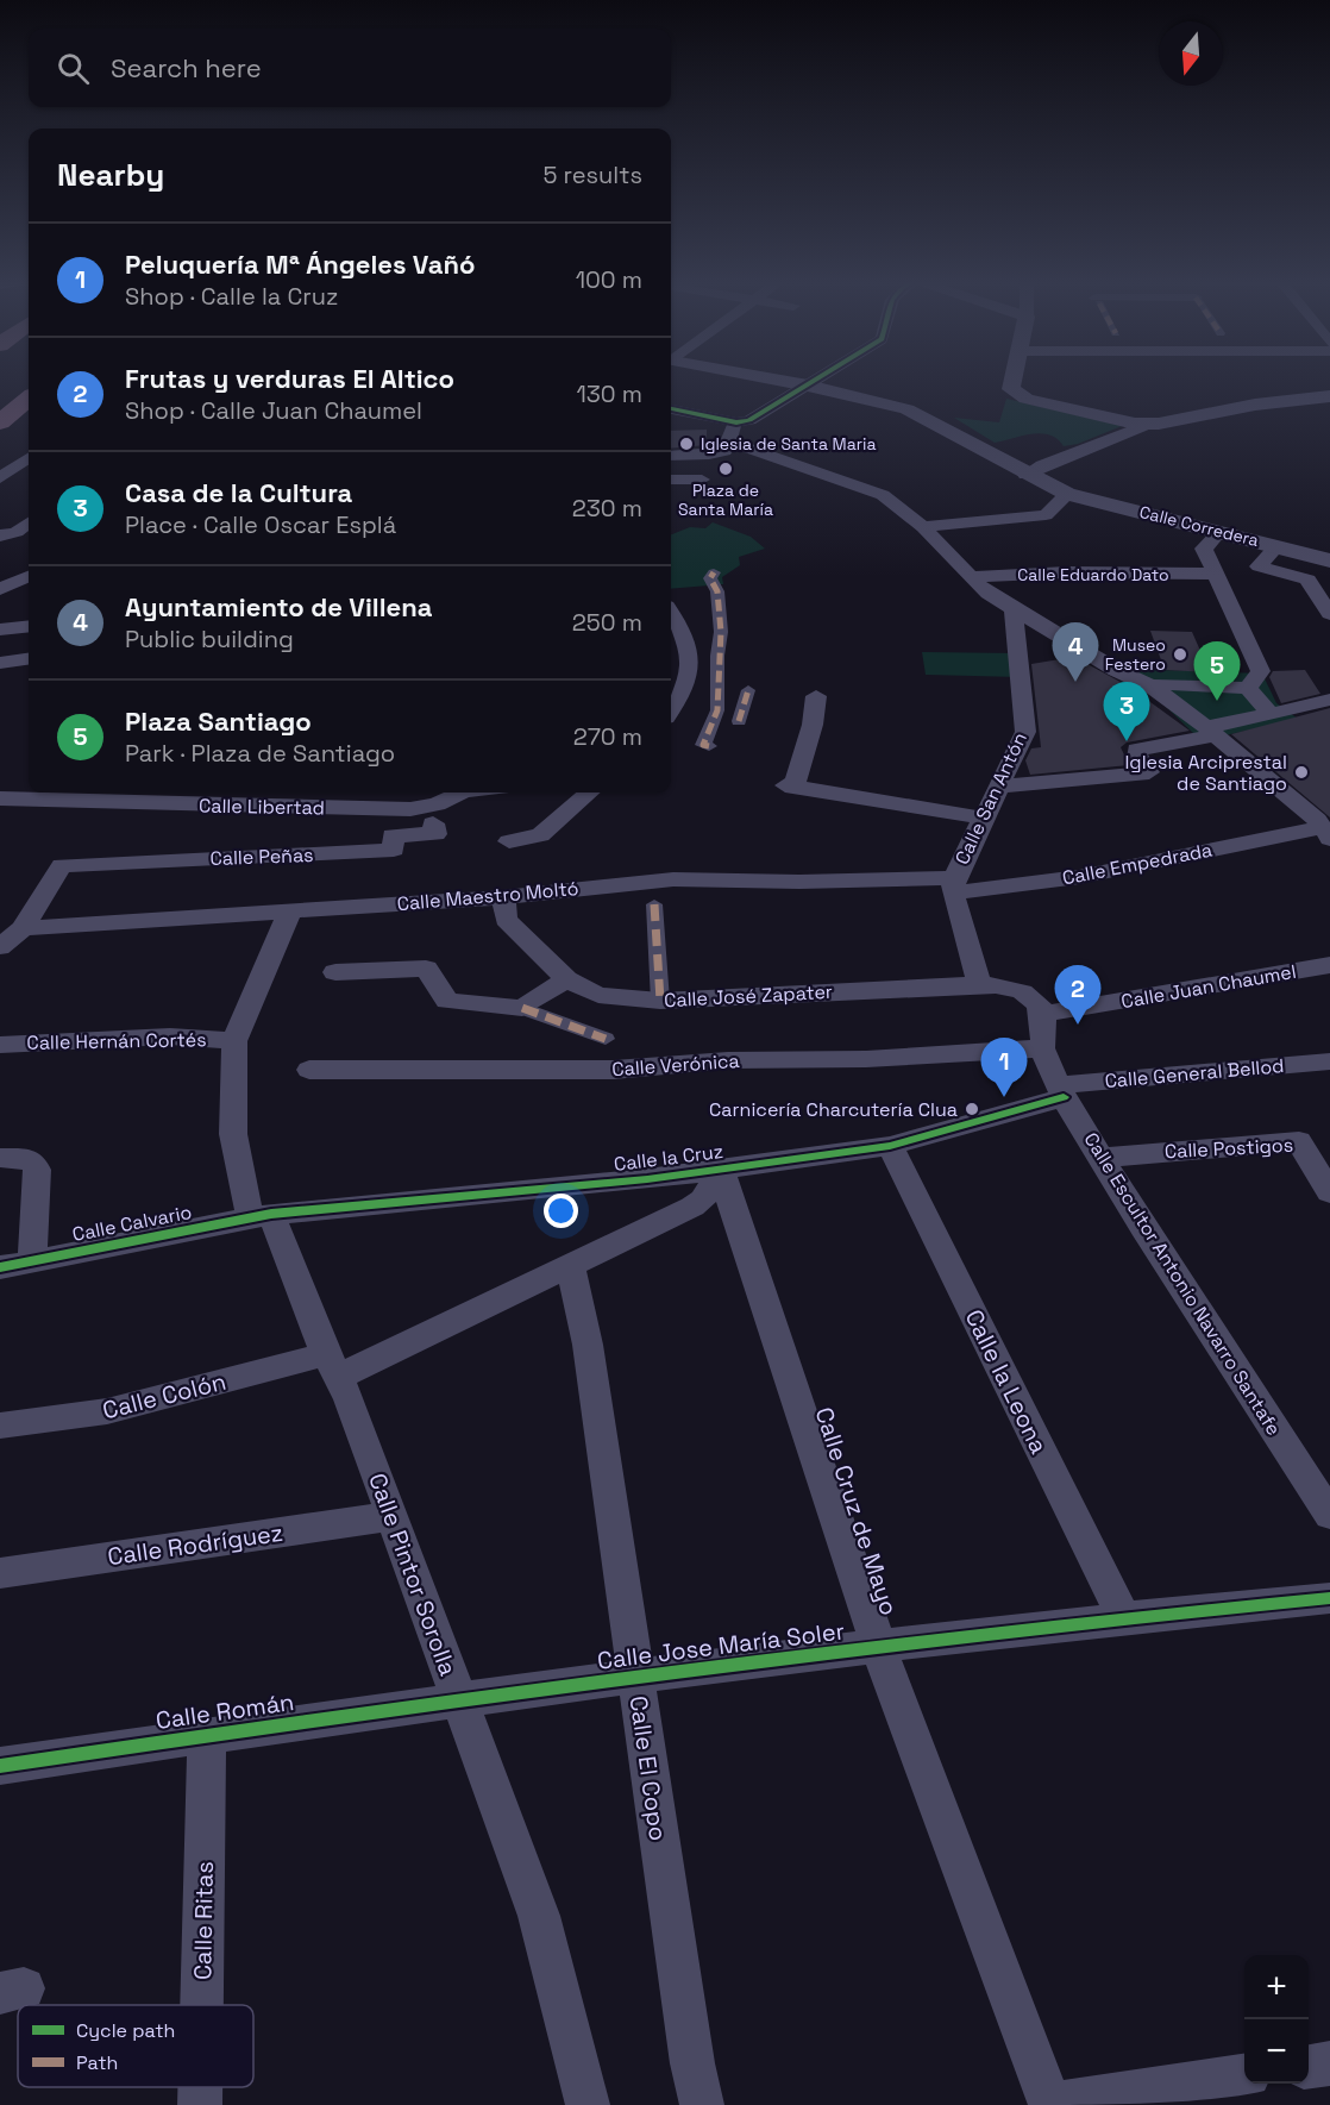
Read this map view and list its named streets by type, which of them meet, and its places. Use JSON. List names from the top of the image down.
{
  "streets": {
    "street": [
      "Calle Corredera",
      "Calle Eduardo Dato",
      "Calle San Antón",
      "Calle Libertad",
      "Calle Peñas",
      "Calle Empedrada",
      "Calle Maestro Moltó",
      "Calle Juan Chaumel",
      "Calle José Zapater",
      "Calle Hernán Cortés",
      "Calle Verónica",
      "Calle General Bellod",
      "Calle Postigos",
      "Calle la Cruz",
      "Calle Calvario",
      "Calle Escultor Antonio Navarro Santafe",
      "Calle la Leona",
      "Calle Colón",
      "Calle Cruz de Mayo",
      "Calle Rodríguez",
      "Calle Pintor Sorolla",
      "Calle Jose María Soler",
      "Calle Román",
      "Calle El Copo",
      "Calle Ritas"
    ]
  },
  "crossings": [
    ["Calle San Antón", "Calle Empedrada"],
    ["Calle San Antón", "Calle Maestro Moltó"],
    ["Calle Libertad", "Calle Peñas"],
    ["Calle Peñas", "Calle Maestro Moltó"],
    ["Calle Empedrada", "Calle Maestro Moltó"],
    ["Calle Maestro Moltó", "Calle José Zapater"],
    ["Calle Juan Chaumel", "Calle José Zapater"],
    ["Calle Hernán Cortés", "Calle Pintor Sorolla"],
    ["Calle Verónica", "Calle Escultor Antonio Navarro Santafe"],
    ["Calle General Bellod", "Calle la Cruz"],
    ["Calle General Bellod", "Calle Escultor Antonio Navarro Santafe"],
    ["Calle Postigos", "Calle Escultor Antonio Navarro Santafe"],
    ["Calle la Cruz", "Calle Calvario"],
    ["Calle la Cruz", "Calle Escultor Antonio Navarro Santafe"],
    ["Calle la Cruz", "Calle la Leona"],
    ["Calle la Cruz", "Calle Colón"],
    ["Calle la Cruz", "Calle Cruz de Mayo"],
    ["Calle la Cruz", "Calle Pintor Sorolla"],
    ["Calle Calvario", "Calle Pintor Sorolla"],
    ["Calle la Leona", "Calle Jose María Soler"],
    ["Calle Colón", "Calle Cruz de Mayo"],
    ["Calle Colón", "Calle Pintor Sorolla"],
    ["Calle Colón", "Calle El Copo"],
    ["Calle Cruz de Mayo", "Calle Jose María Soler"],
    ["Calle Rodríguez", "Calle Pintor Sorolla"],
    ["Calle Pintor Sorolla", "Calle Jose María Soler"],
    ["Calle Pintor Sorolla", "Calle Román"],
    ["Calle Jose María Soler", "Calle Román"],
    ["Calle Jose María Soler", "Calle El Copo"],
    ["Calle Román", "Calle Ritas"]
  ],
  "places": [
    "Iglesia de Santa Maria",
    "Plaza de Santa María",
    "Museo Festero",
    "Iglesia Arciprestal de Santiago",
    "Carnicería Charcutería Clua"
  ],
  "legend": ["Cycle path", "Path"],
  "north": "bottom",
  "page": {
    "search": "Search here",
    "heading": ["Nearby", "5 results"],
    "list": [
      {
        "mark": "1",
        "name": "Peluquería Mª Ángeles Vañó",
        "note": "Shop · Calle la Cruz",
        "value": "100 m"
      },
      {
        "mark": "2",
        "name": "Frutas y verduras El Altico",
        "note": "Shop · Calle Juan Chaumel",
        "value": "130 m"
      },
      {
        "mark": "3",
        "name": "Casa de la Cultura",
        "note": "Place · Calle Oscar Esplá",
        "value": "230 m"
      },
      {
        "mark": "4",
        "name": "Ayuntamiento de Villena",
        "note": "Public building",
        "value": "250 m"
      },
      {
        "mark": "5",
        "name": "Plaza Santiago",
        "note": "Park · Plaza de Santiago",
        "value": "270 m"
      }
    ],
    "pins": [
      "4",
      "5",
      "3",
      "2",
      "1"
    ],
    "map_buttons": ["+", "−"]
  }
}
